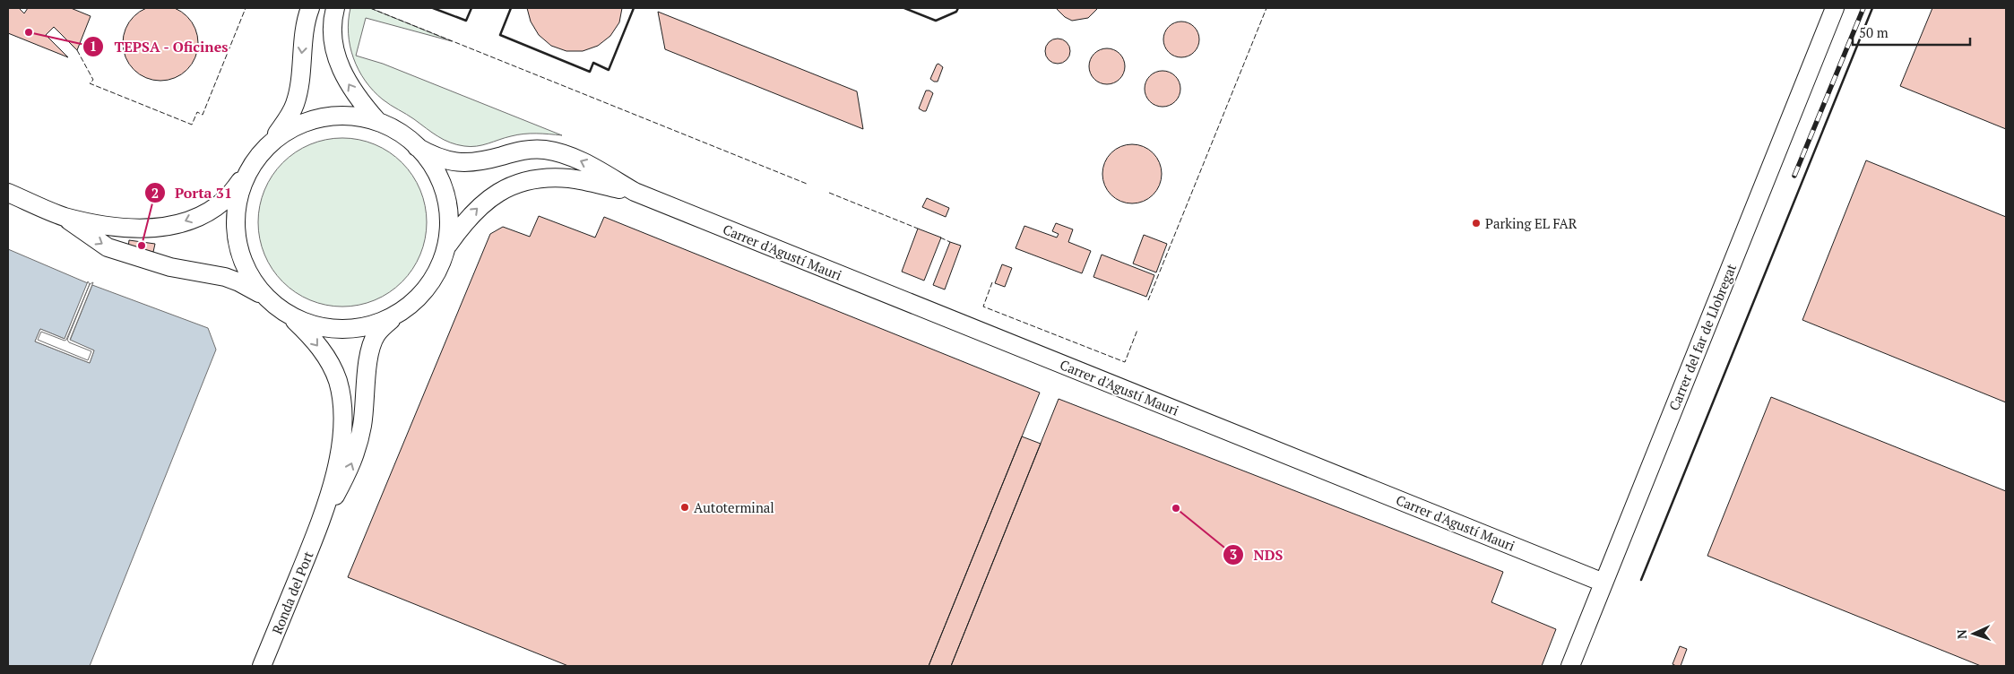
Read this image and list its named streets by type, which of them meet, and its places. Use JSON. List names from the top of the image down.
{
  "streets": {
    "street": ["Carrer d'Agustí Mauri", "Carrer del far de Llobregat", "Ronda del Port"]
  },
  "crossings": [
    ["Carrer d'Agustí Mauri", "Carrer del far de Llobregat"]
  ],
  "places": [
    "TEPSA - Oficines",
    "Parking EL FAR",
    "Porta 31",
    "Autoterminal",
    "NDS"
  ],
  "scale_bar": "50 m",
  "north": "left"
}
